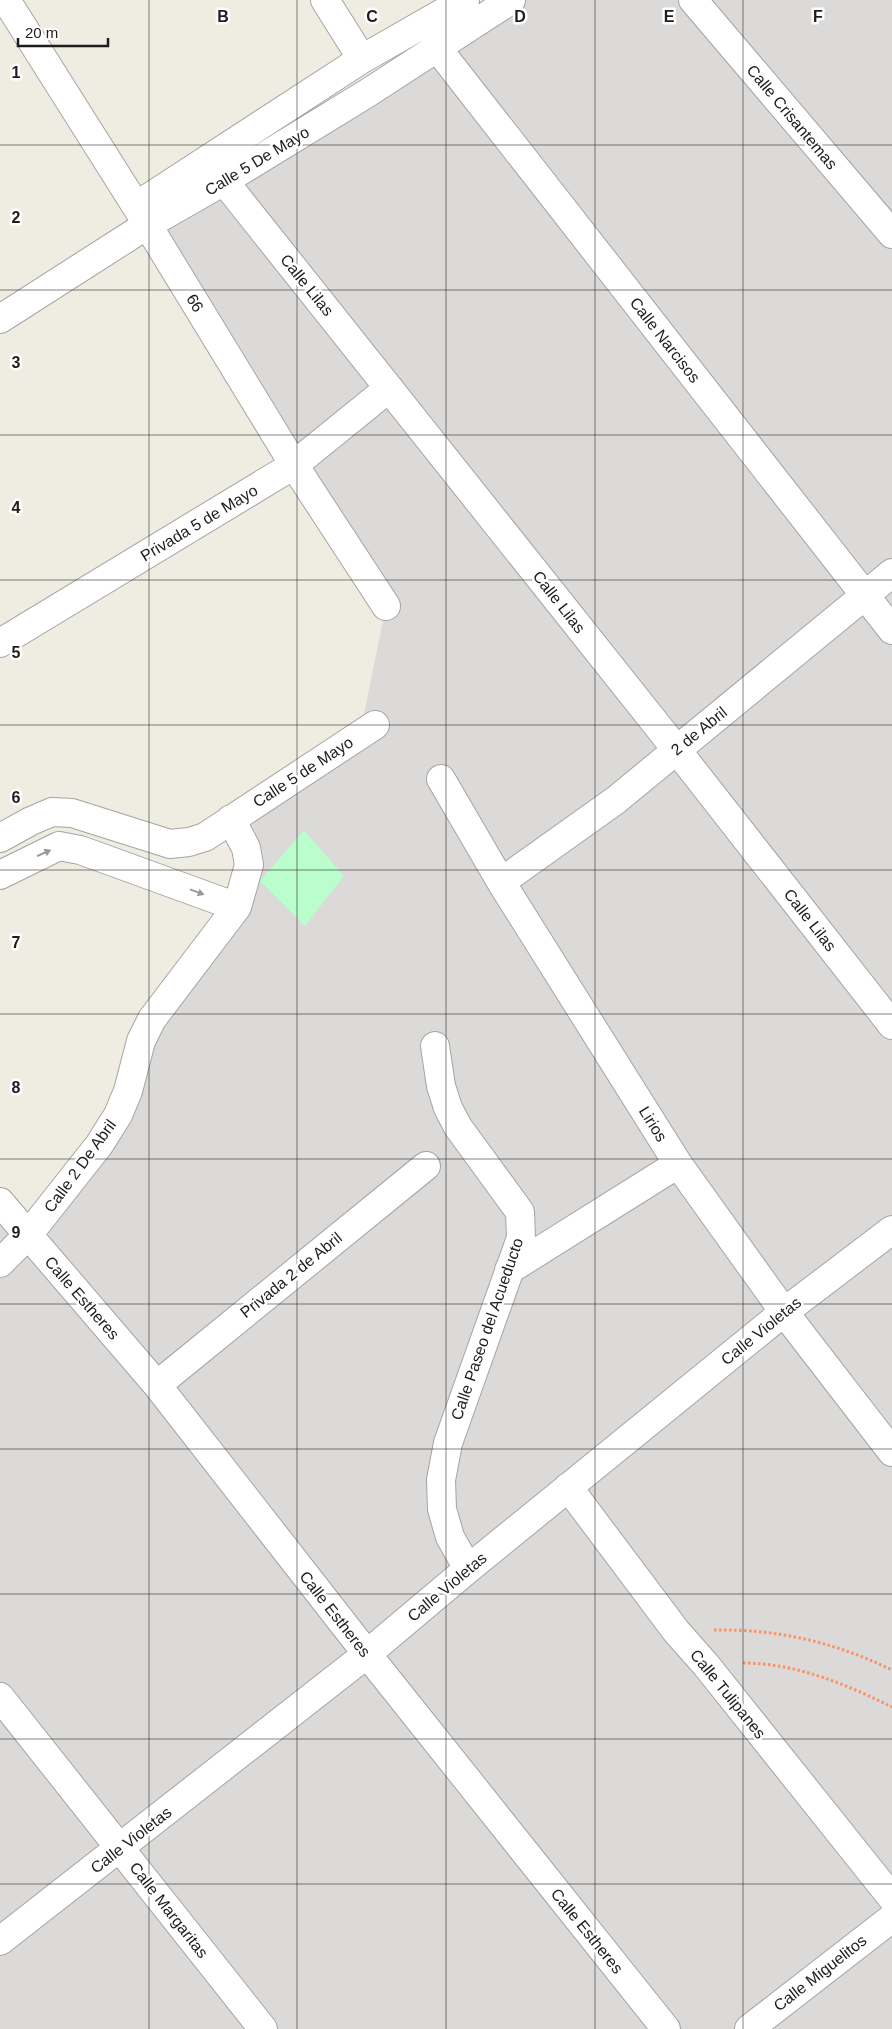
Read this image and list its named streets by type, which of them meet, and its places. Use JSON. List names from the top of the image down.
{
  "streets": {
    "street": [
      "Calle Crisantemas",
      "Calle 5 De Mayo",
      "Calle Lilas",
      "66",
      "Calle Narcisos",
      "Privada 5 de Mayo",
      "2 de Abril",
      "Calle 5 de Mayo",
      "Lirios",
      "Calle 2 De Abril",
      "Privada 2 de Abril",
      "Calle Estheres",
      "Calle Paseo del Acueducto",
      "Calle Violetas",
      "Calle Tulipanes",
      "Calle Margaritas",
      "Calle Miguelitos"
    ]
  },
  "crossings": [
    ["Calle 5 De Mayo", "Calle Lilas"],
    ["Calle 5 De Mayo", "66"],
    ["Calle 5 De Mayo", "Calle Narcisos"],
    ["Calle Lilas", "Privada 5 de Mayo"],
    ["Calle Lilas", "2 de Abril"],
    ["66", "Privada 5 de Mayo"],
    ["Calle Narcisos", "2 de Abril"],
    ["2 de Abril", "Lirios"],
    ["Lirios", "Calle Violetas"],
    ["Calle 2 De Abril", "Calle Estheres"],
    ["Privada 2 de Abril", "Calle Estheres"],
    ["Calle Estheres", "Calle Violetas"],
    ["Calle Paseo del Acueducto", "Calle Violetas"],
    ["Calle Violetas", "Calle Tulipanes"],
    ["Calle Violetas", "Calle Margaritas"]
  ],
  "scale_bar": "20 m",
  "grid": {
    "columns": [
      "B",
      "C",
      "D",
      "E",
      "F"
    ],
    "rows": [
      "1",
      "2",
      "3",
      "4",
      "5",
      "6",
      "7",
      "8",
      "9"
    ]
  }
}
